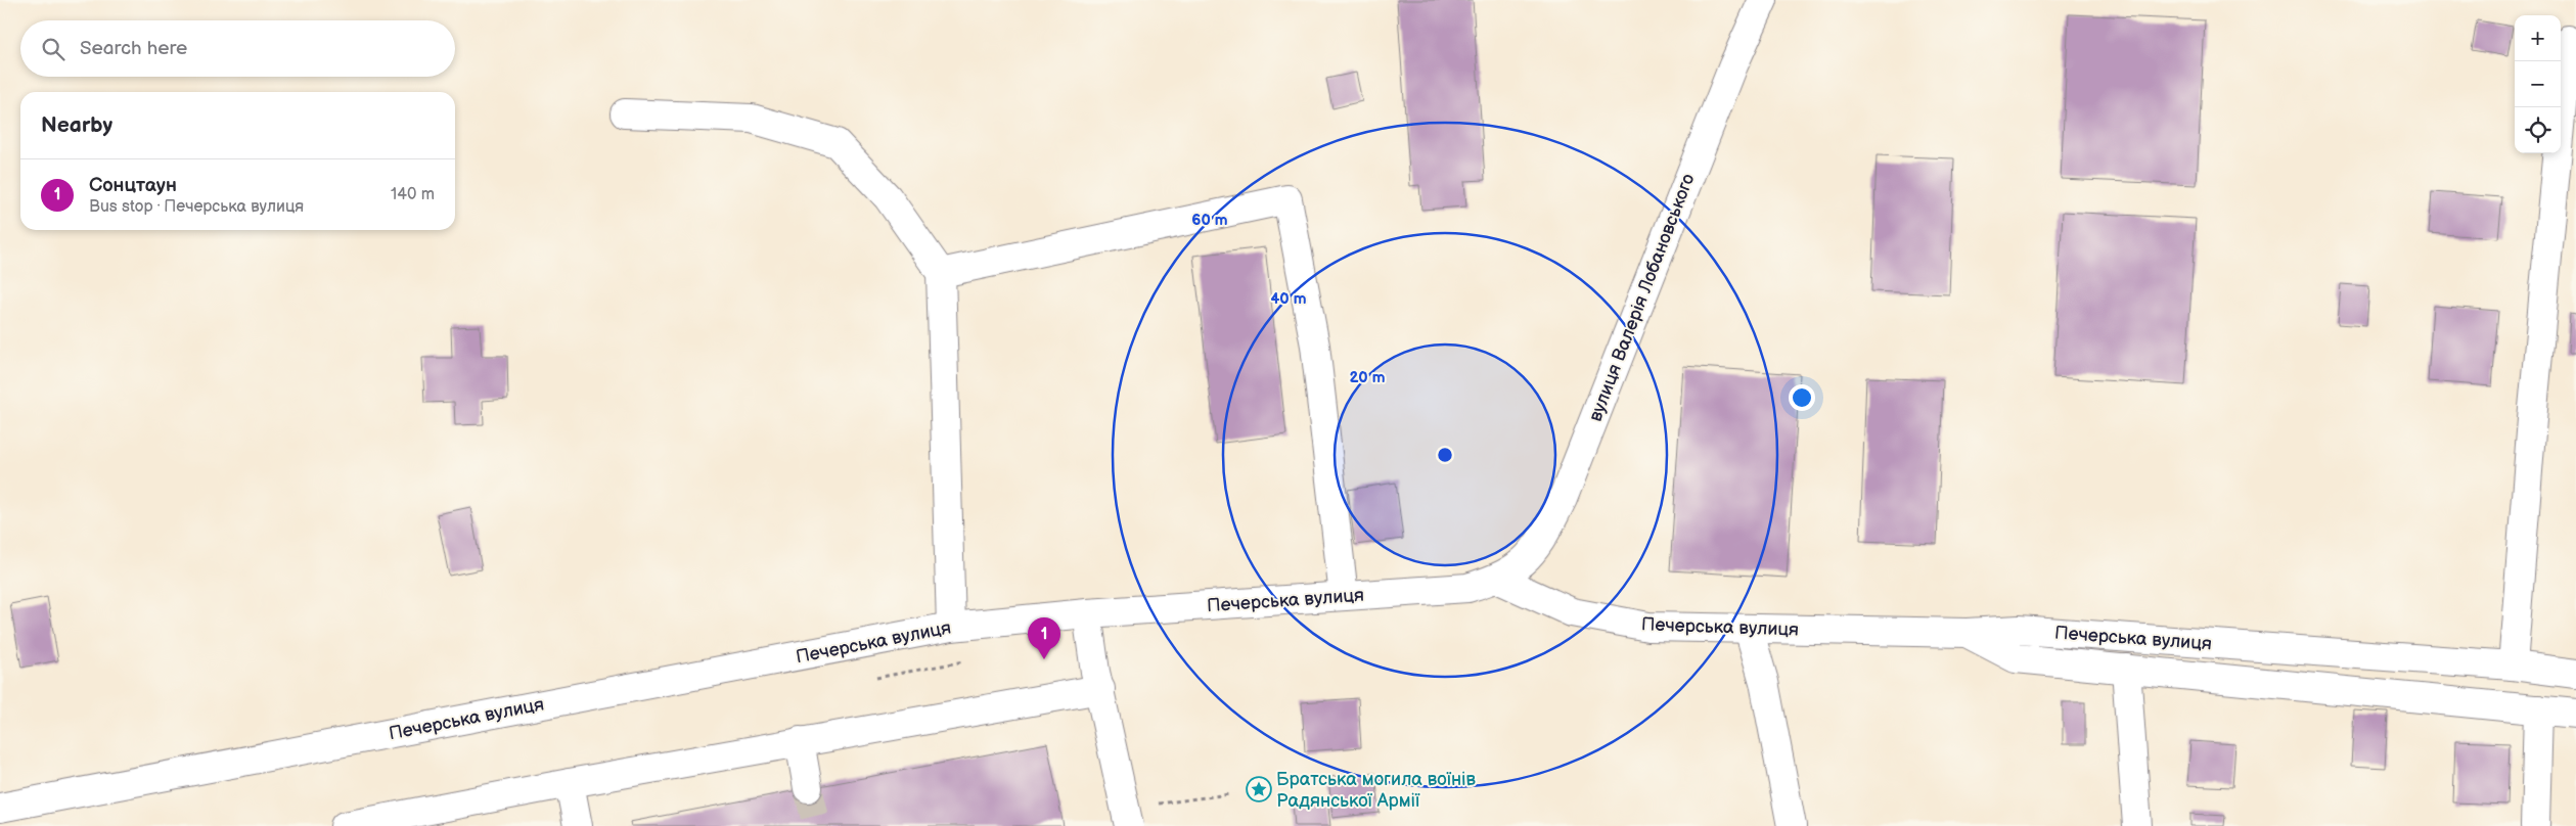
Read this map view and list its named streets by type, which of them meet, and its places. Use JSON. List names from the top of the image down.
{
  "streets": {
    "street": ["вулиця Валерія Лобановського", "Печерська вулиця"]
  },
  "crossings": [
    ["вулиця Валерія Лобановського", "Печерська вулиця"]
  ],
  "places": {
    "place": ["Братська могила воїнів Радянської Армії"]
  },
  "page": {
    "map_buttons": ["+", "−"],
    "search": "Search here",
    "heading": "Nearby",
    "list": [
      {
        "mark": "1",
        "name": "Сонцтаун",
        "note": "Bus stop · Печерська вулиця",
        "value": "140 m"
      }
    ],
    "pins": "1"
  },
  "rings": ["60 m", "40 m", "20 m"]
}
